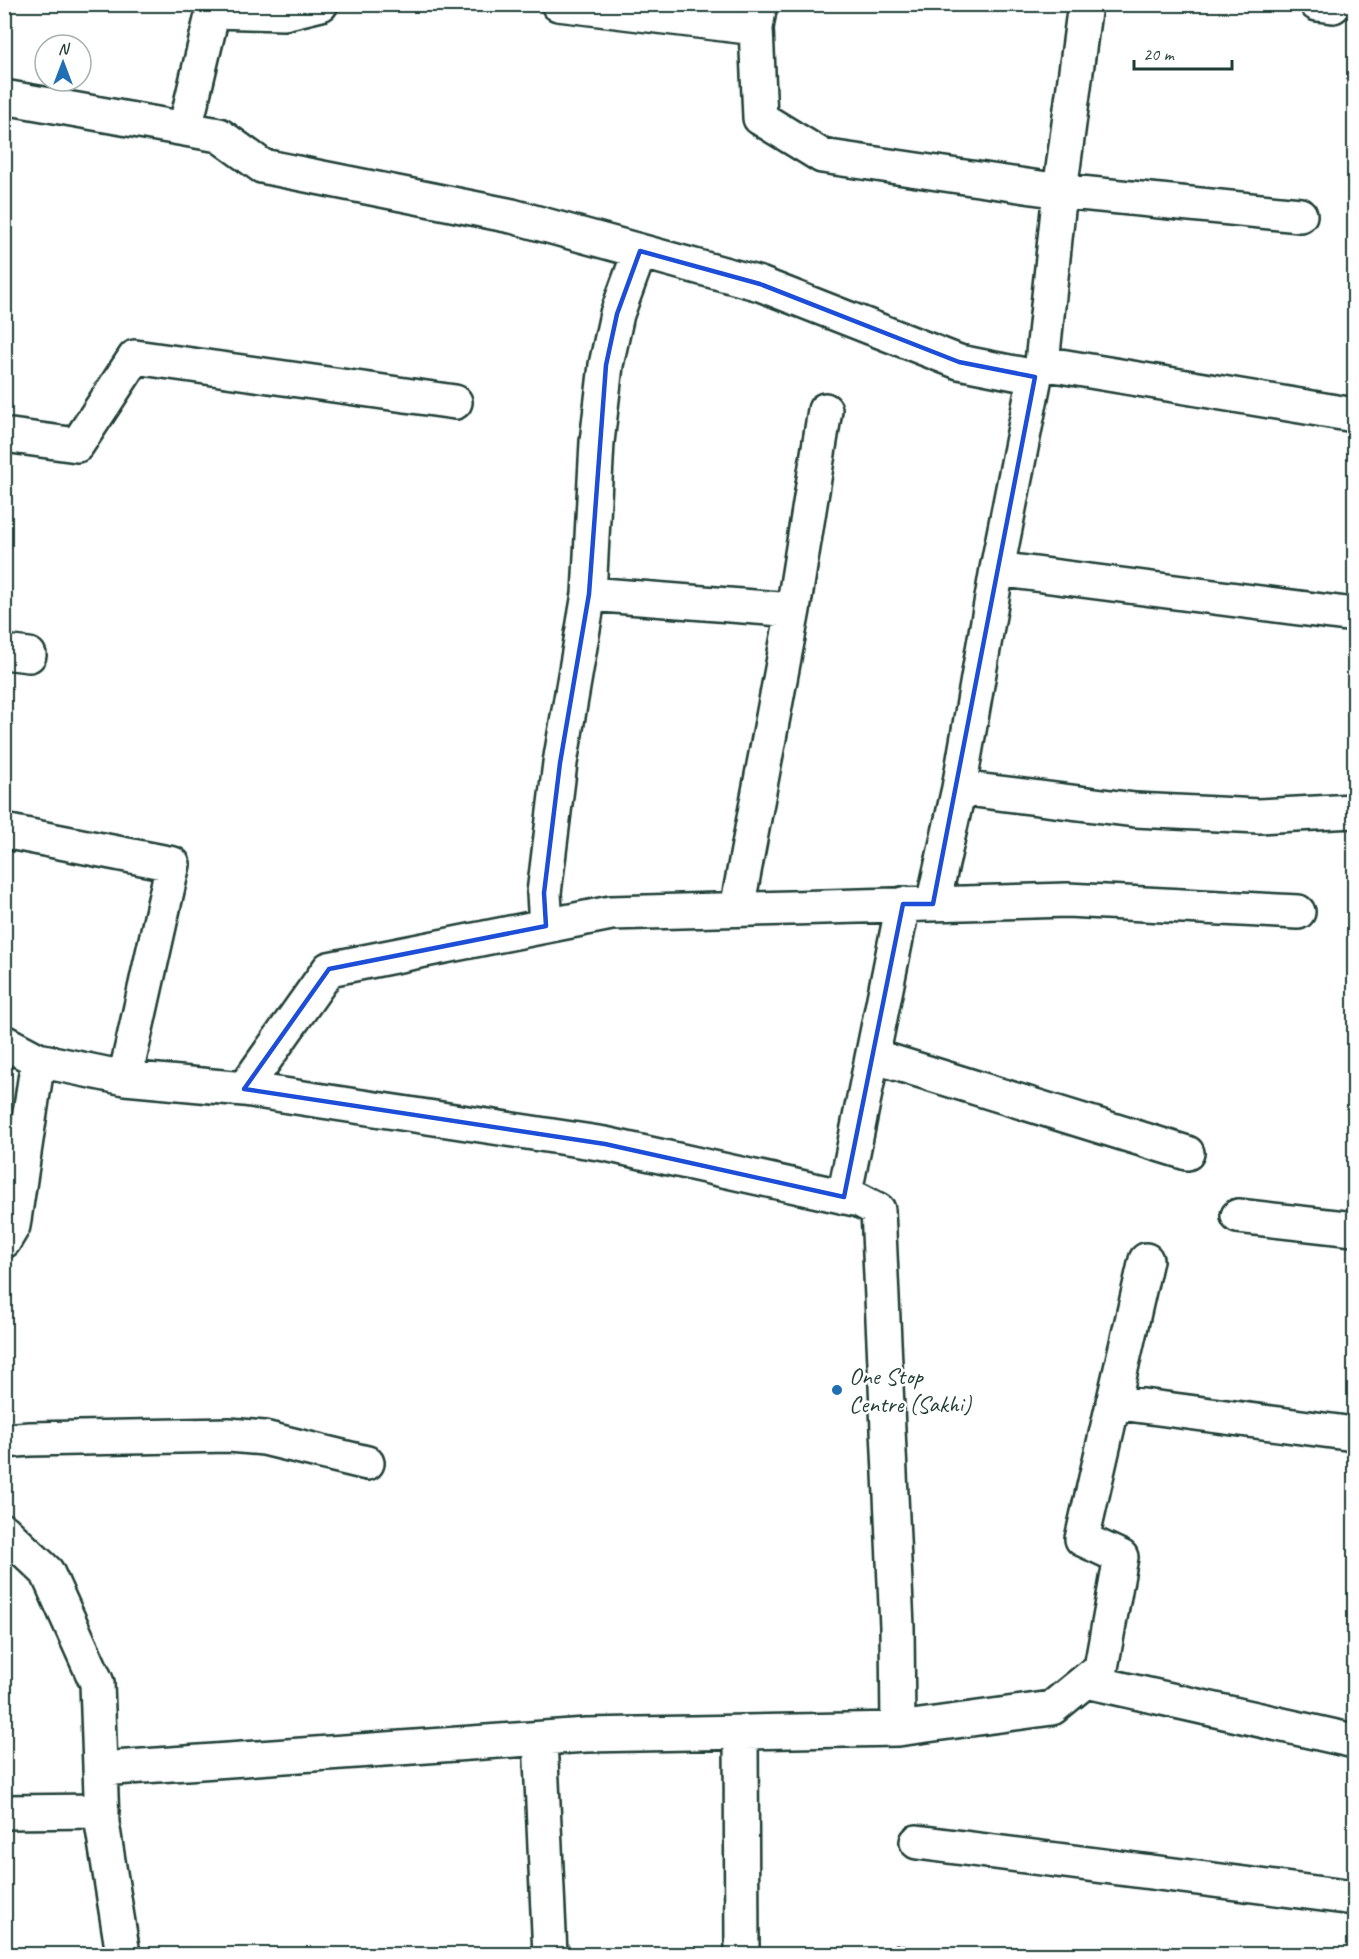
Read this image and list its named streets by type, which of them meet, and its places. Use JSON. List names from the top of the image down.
{
  "places": ["One Stop Centre (Sakhi)"],
  "scale_bar": "20 m",
  "north": "top"
}
